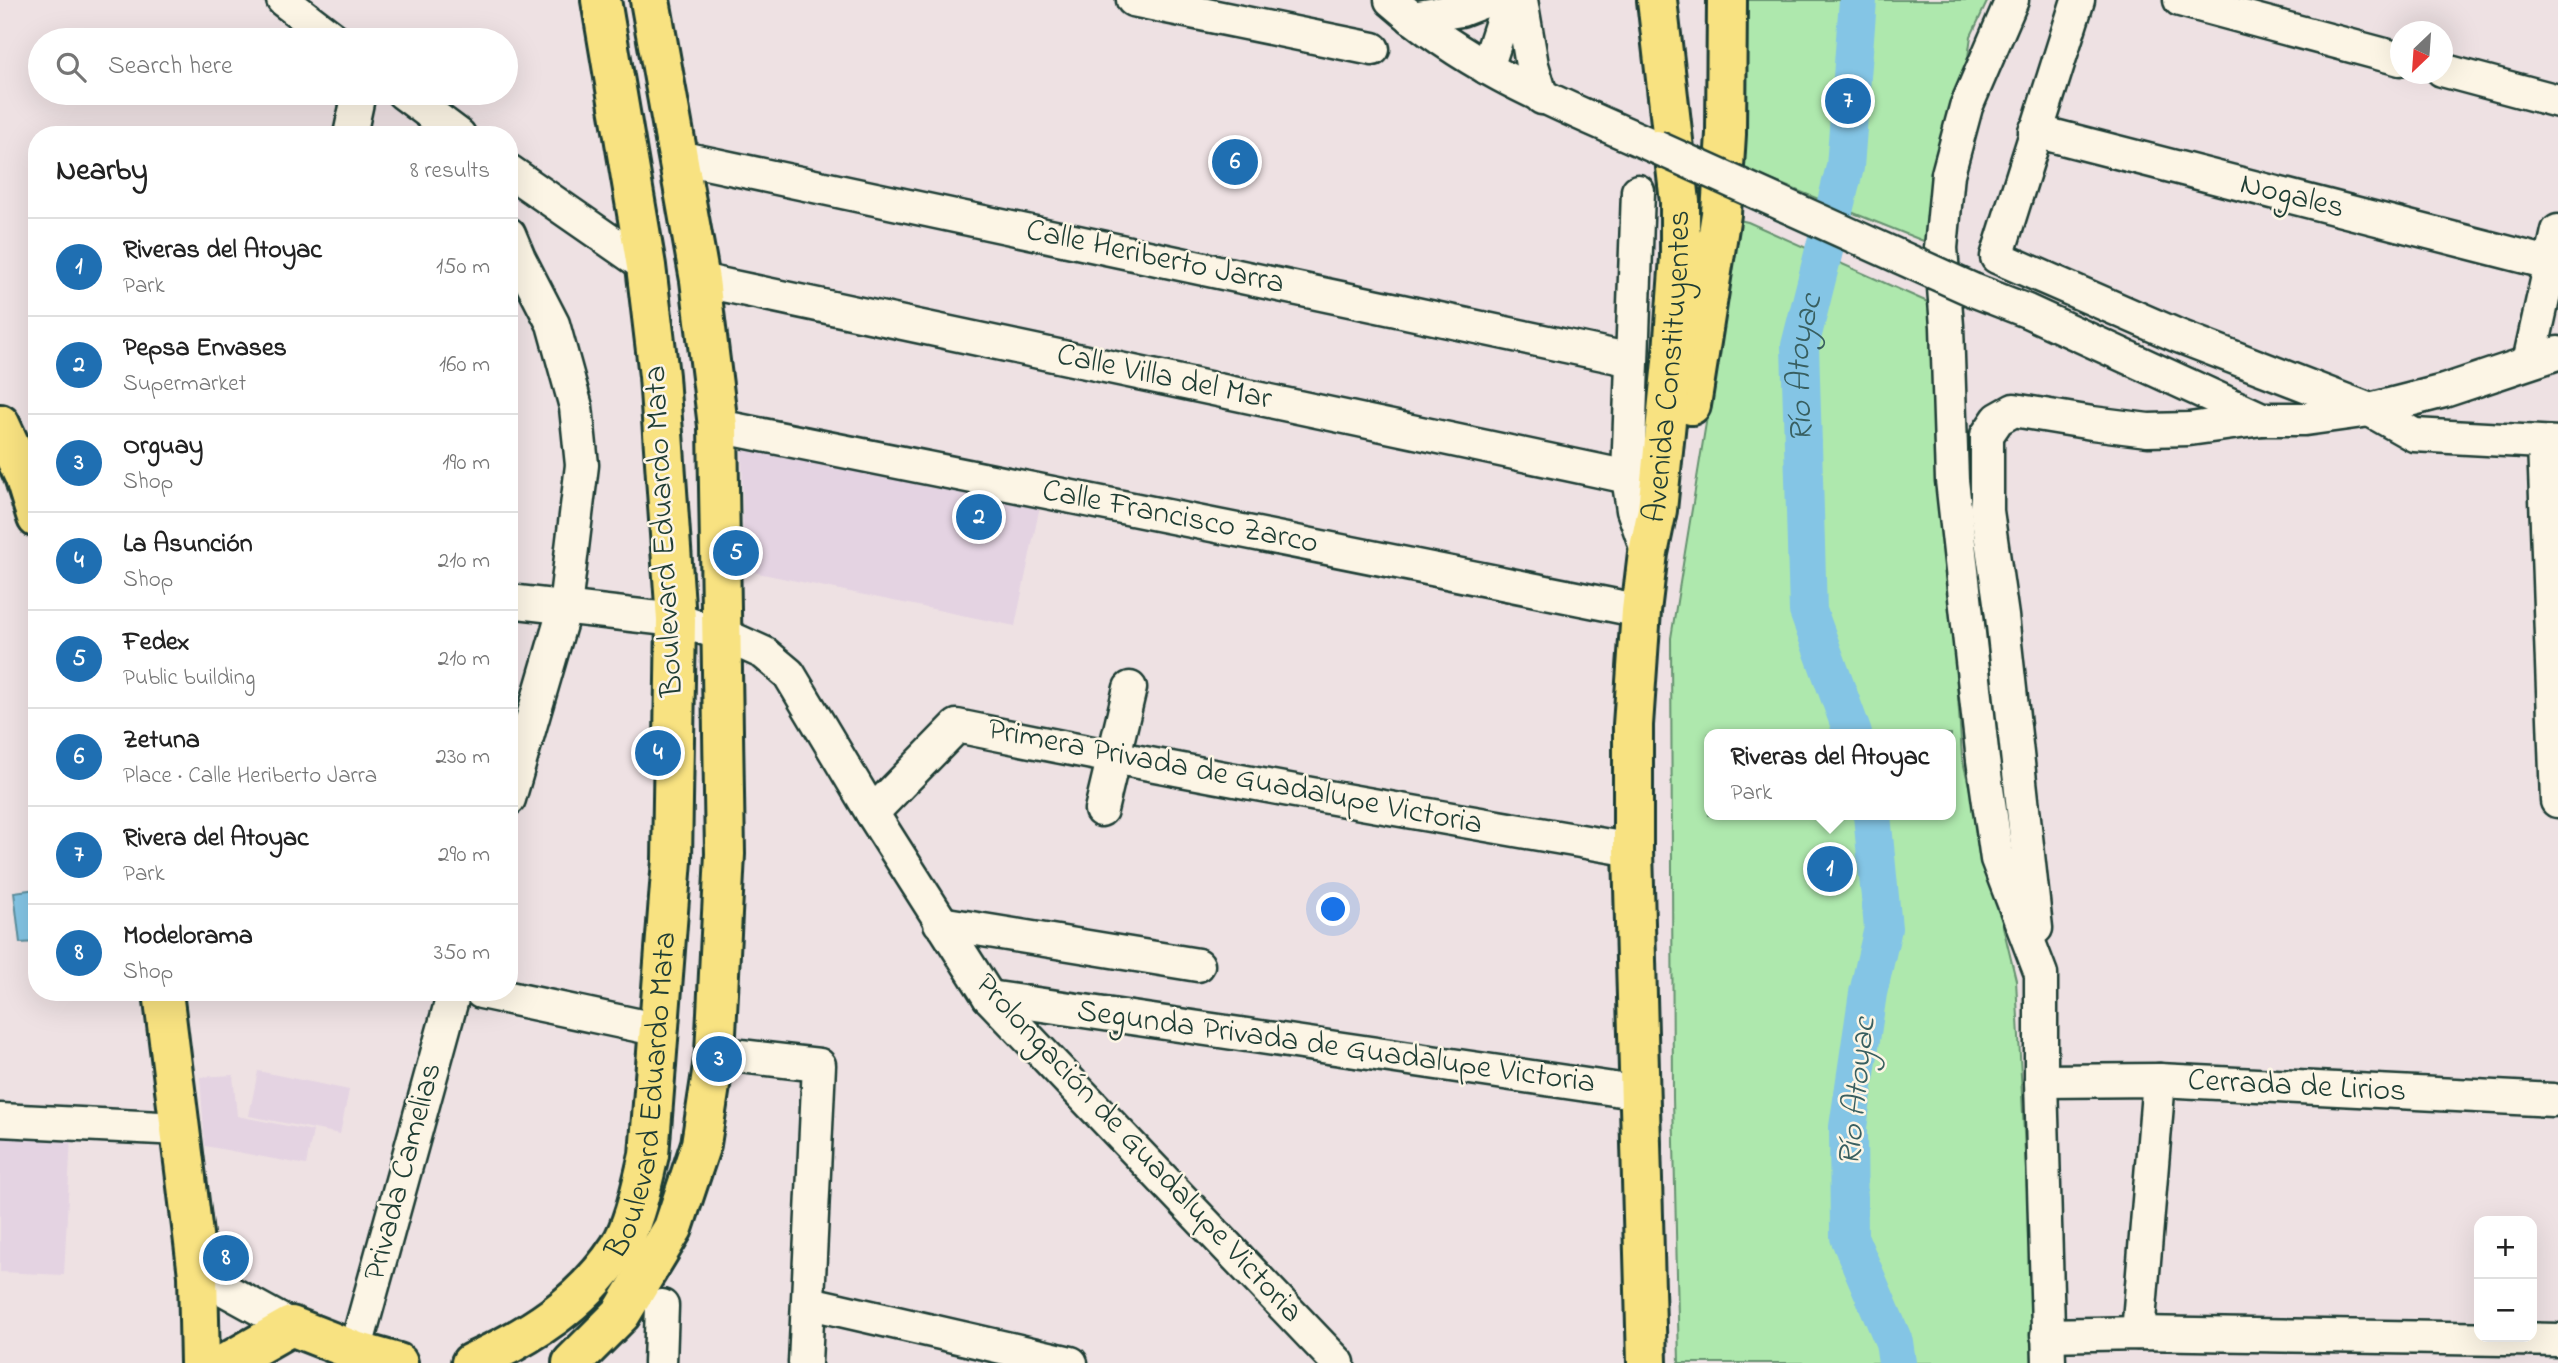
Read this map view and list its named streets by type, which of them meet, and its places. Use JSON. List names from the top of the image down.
{
  "streets": {
    "main road": ["Avenida Constituyentes", "Boulevard Eduardo Mata"],
    "street": [
      "Nogales",
      "Calle Heriberto Jarra",
      "Calle Villa del Mar",
      "Calle Francisco Zarco",
      "Primera Privada de Guadalupe Victoria",
      "Segunda Privada de Guadalupe Victoria",
      "Cerrada de Lirios",
      "Prolongación de Guadalupe Victoria",
      "Privada Camelias"
    ]
  },
  "crossings": [
    ["Calle Heriberto Jarra", "Boulevard Eduardo Mata"],
    ["Calle Villa del Mar", "Boulevard Eduardo Mata"],
    ["Calle Francisco Zarco", "Boulevard Eduardo Mata"],
    ["Boulevard Eduardo Mata", "Prolongación de Guadalupe Victoria"],
    ["Primera Privada de Guadalupe Victoria", "Prolongación de Guadalupe Victoria"],
    ["Segunda Privada de Guadalupe Victoria", "Prolongación de Guadalupe Victoria"]
  ],
  "water": ["Río Atoyac"],
  "north": "bottom left",
  "page": {
    "search": "Search here",
    "pins": [
      "7",
      "6",
      "2",
      "5",
      "4",
      "1",
      "3",
      "8"
    ],
    "heading": ["Nearby", "8 results"],
    "list": [
      {
        "mark": "1",
        "name": "Riveras del Atoyac",
        "note": "Park",
        "value": "150 m"
      },
      {
        "mark": "2",
        "name": "Pepsa Envases",
        "note": "Supermarket",
        "value": "160 m"
      },
      {
        "mark": "3",
        "name": "Orguay",
        "note": "Shop",
        "value": "190 m"
      },
      {
        "mark": "4",
        "name": "La Asunción",
        "note": "Shop",
        "value": "210 m"
      },
      {
        "mark": "5",
        "name": "Fedex",
        "note": "Public building",
        "value": "210 m"
      },
      {
        "mark": "6",
        "name": "Zetuna",
        "note": "Place · Calle Heriberto Jarra",
        "value": "230 m"
      },
      {
        "mark": "7",
        "name": "Rivera del Atoyac",
        "note": "Park",
        "value": "290 m"
      },
      {
        "mark": "8",
        "name": "Modelorama",
        "note": "Shop",
        "value": "350 m"
      }
    ],
    "popup": ["Riveras del Atoyac", "Park"],
    "map_buttons": ["+", "−"]
  }
}
